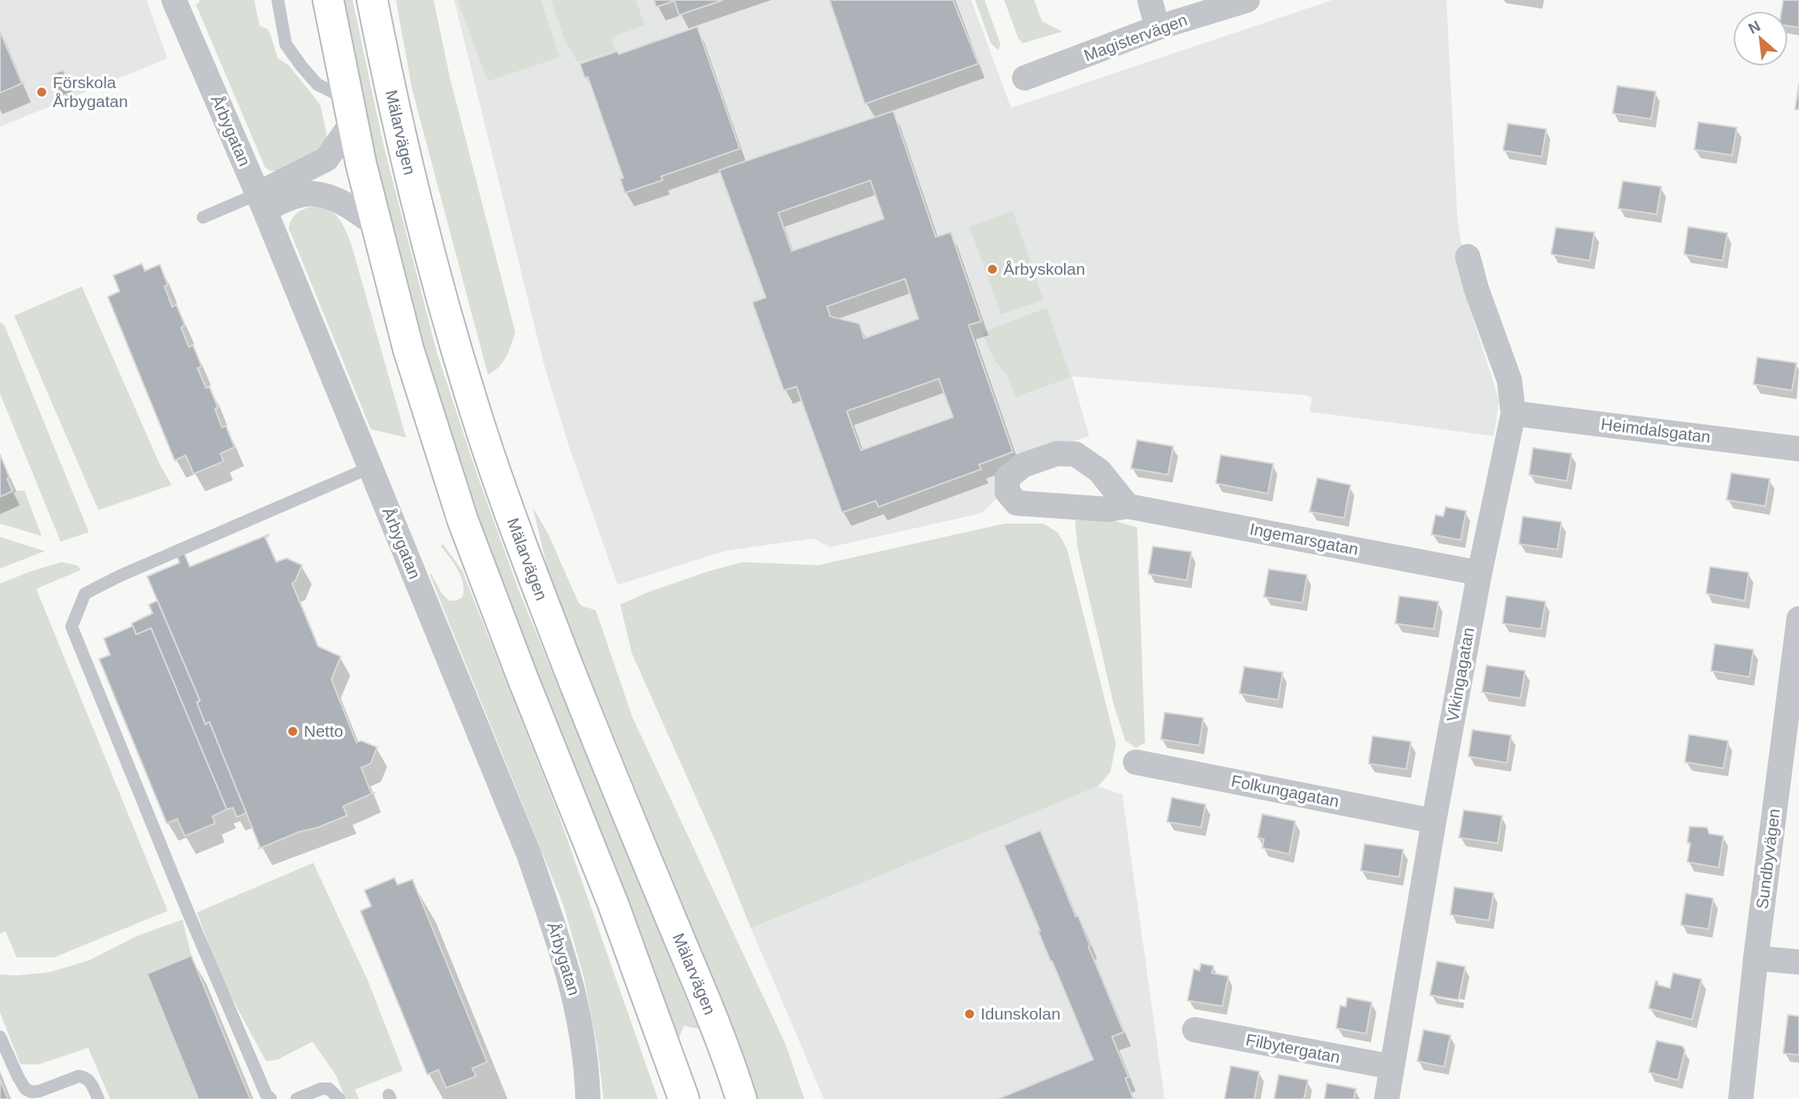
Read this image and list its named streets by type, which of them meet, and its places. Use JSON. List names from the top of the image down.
{
  "streets": {
    "main road": ["Mälarvägen"],
    "street": [
      "Magistervägen",
      "Årbygatan",
      "Heimdalsgatan",
      "Ingemarsgatan",
      "Vikingagatan",
      "Folkungagatan",
      "Sundbyvägen",
      "Filbytergatan"
    ]
  },
  "crossings": [
    ["Heimdalsgatan", "Vikingagatan"],
    ["Ingemarsgatan", "Vikingagatan"],
    ["Vikingagatan", "Folkungagatan"],
    ["Vikingagatan", "Filbytergatan"]
  ],
  "places": [
    "Förskola Årbygatan",
    "Årbyskolan",
    "Netto",
    "Idunskolan"
  ],
  "north": "top left"
}
